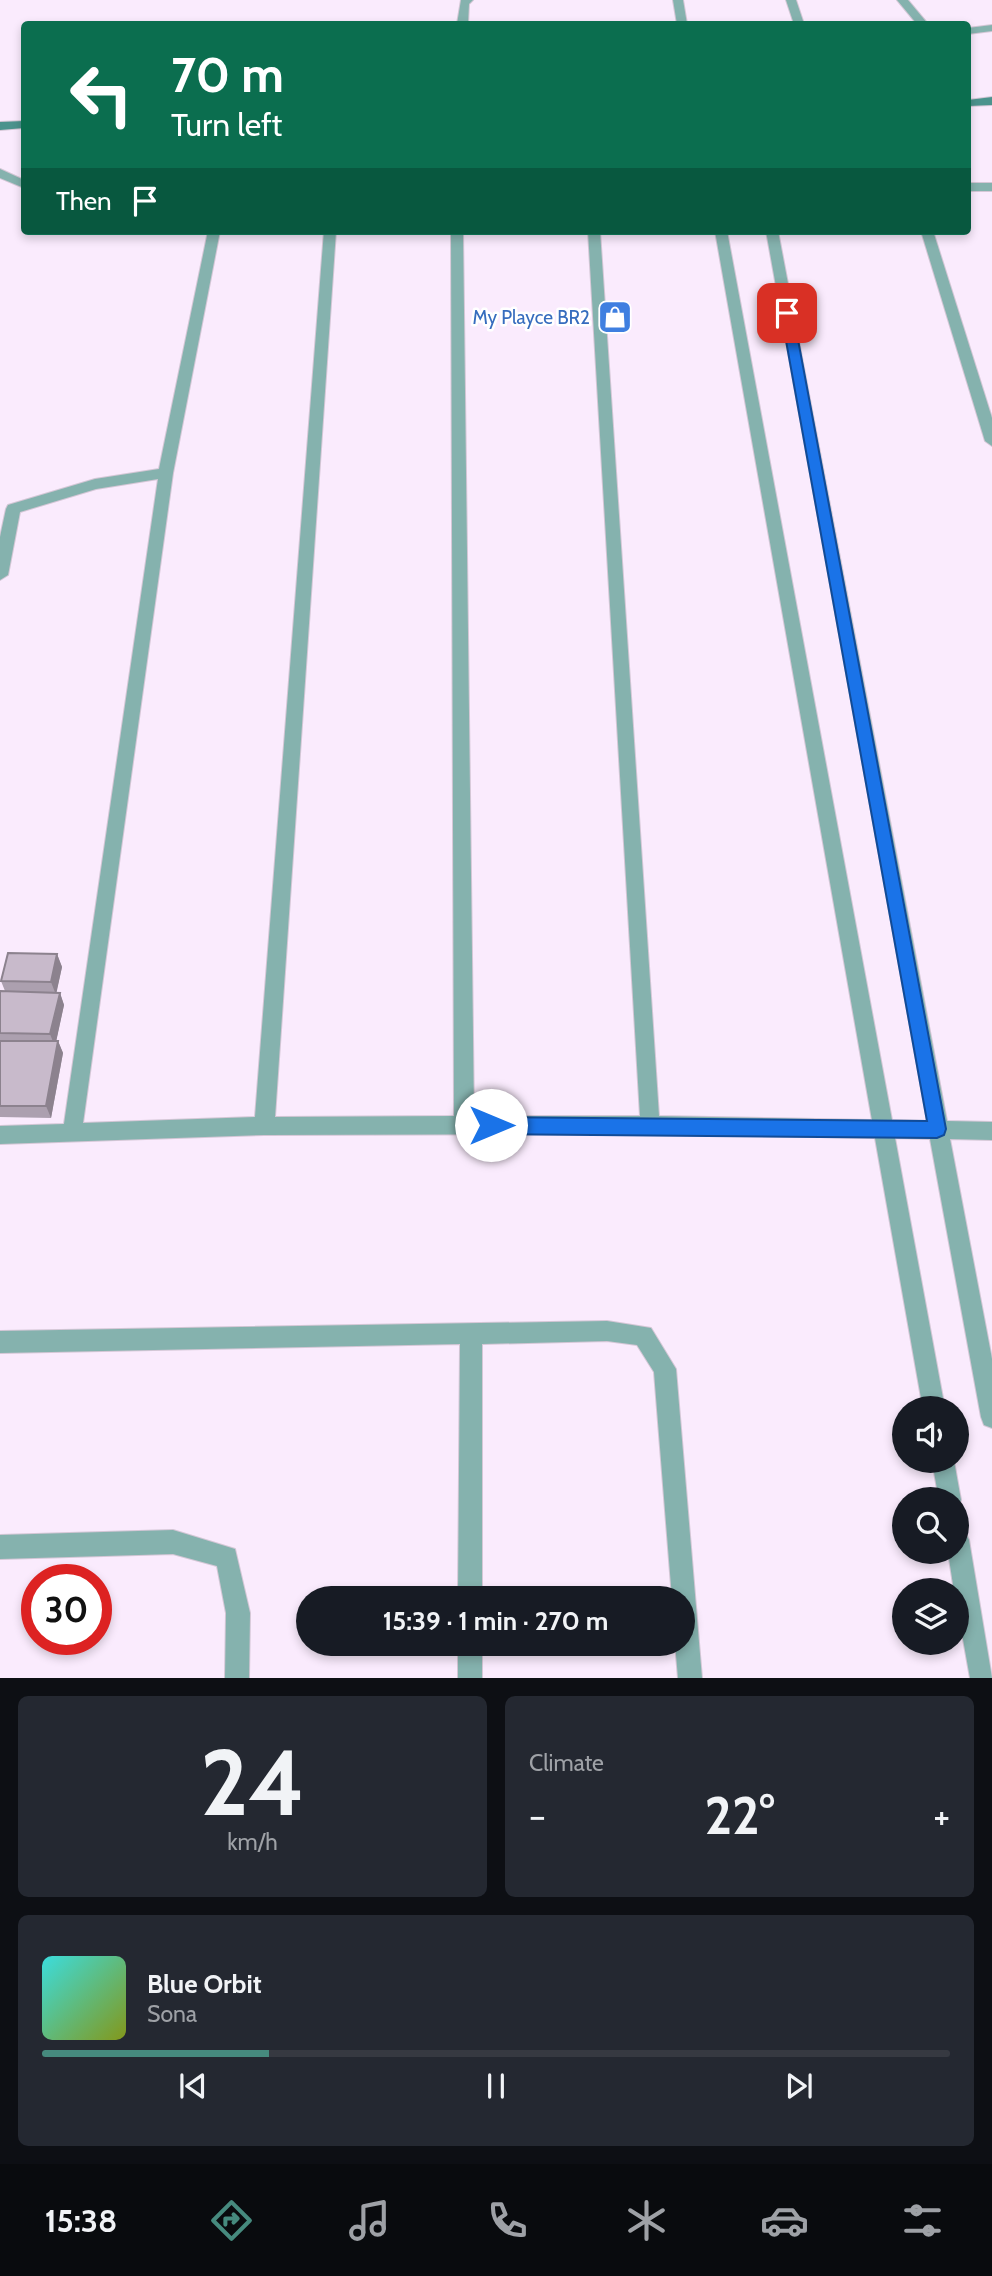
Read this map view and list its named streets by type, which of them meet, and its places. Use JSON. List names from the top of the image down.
{
  "places": {
    "shop": ["My Playce BR2"]
  },
  "page": {
    "turn": ["70 m", "Turn left"],
    "then": "Then",
    "limit": "30",
    "trip": "15:39 · 1 min · 270 m",
    "tile": [
      ["24", "km/h"],
      "Climate"
    ],
    "heat": ["−", "22°", "+"],
    "song": ["Blue Orbit", "Sona"],
    "tabs": "15:38"
  }
}
